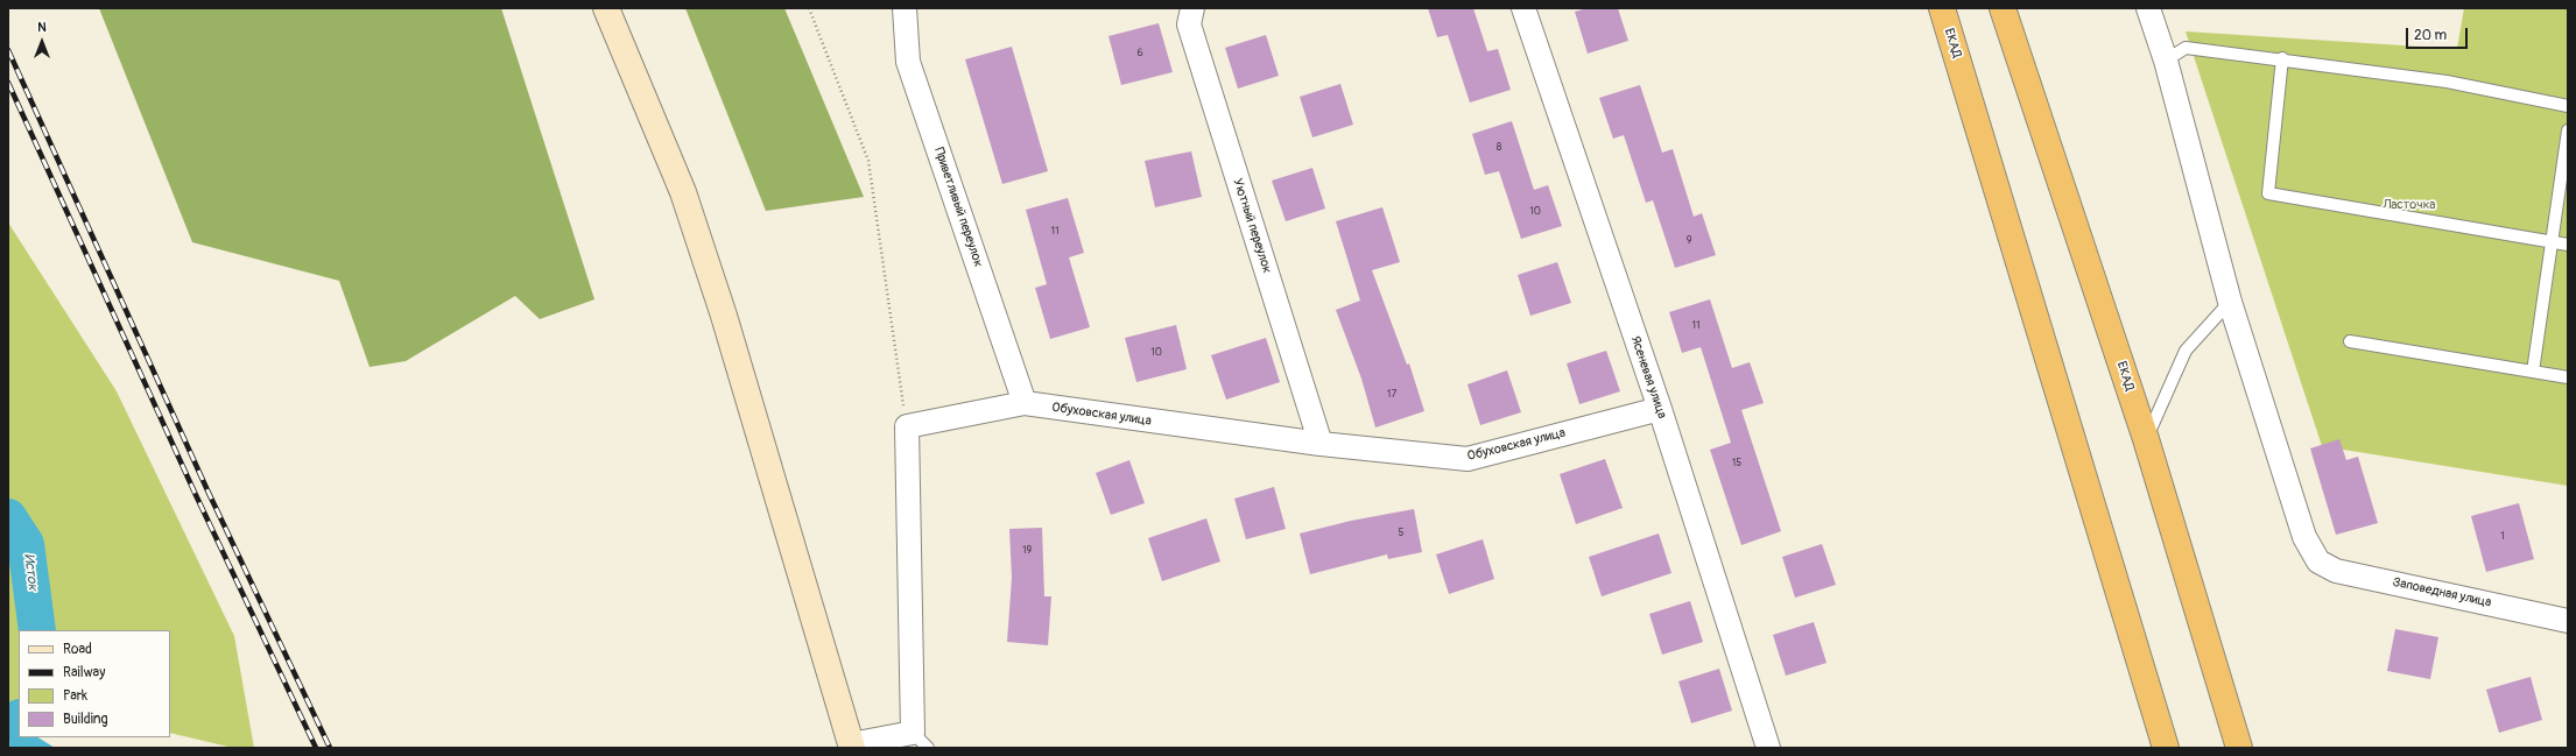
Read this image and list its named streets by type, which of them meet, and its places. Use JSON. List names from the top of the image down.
{
  "streets": {
    "highway": ["ЕКАД"],
    "street": [
      "Приветливый переулок",
      "Уютный переулок",
      "Ясеневая улица",
      "Обуховская улица",
      "Заповедная улица"
    ]
  },
  "crossings": [
    ["Приветливый переулок", "Обуховская улица"],
    ["Уютный переулок", "Обуховская улица"],
    ["Ясеневая улица", "Обуховская улица"]
  ],
  "water": ["Исток"],
  "parks": ["Ласточка"],
  "house_numbers": [
    "6",
    "8",
    "10",
    "11",
    "9",
    "11",
    "10",
    "17",
    "15",
    "5",
    "1",
    "19"
  ],
  "legend": [
    "Road",
    "Railway",
    "Park",
    "Building"
  ],
  "scale_bar": "20 m",
  "north": "top"
}
